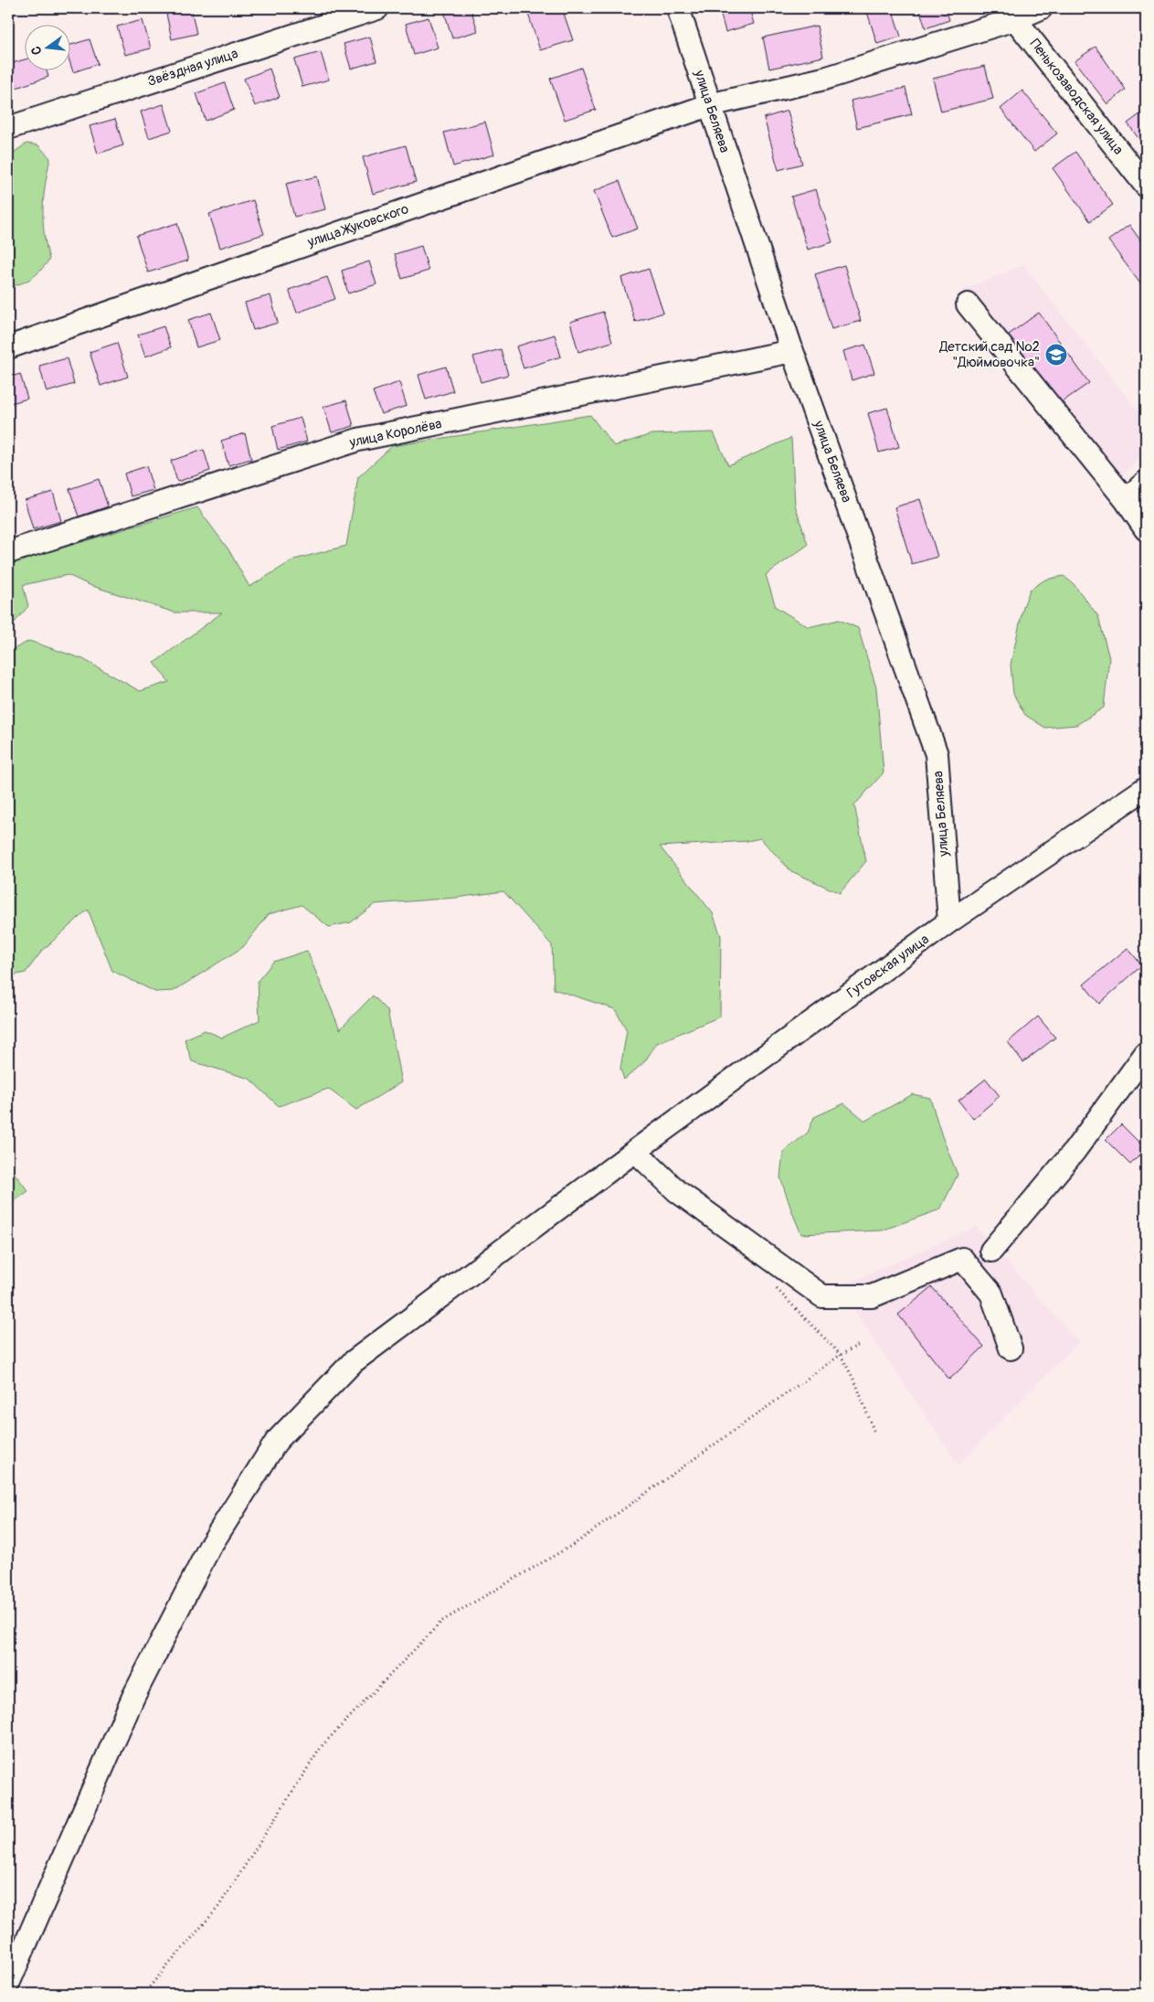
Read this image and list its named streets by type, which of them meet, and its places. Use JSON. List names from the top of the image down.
{
  "streets": {
    "street": [
      "Звёздная улица",
      "Пенькозаводская улица",
      "улица Беляева",
      "улица Жуковского",
      "улица Королёва",
      "Гутовская улица"
    ]
  },
  "crossings": [
    ["Пенькозаводская улица", "улица Жуковского"],
    ["улица Беляева", "улица Жуковского"],
    ["улица Беляева", "улица Королёва"],
    ["улица Беляева", "Гутовская улица"]
  ],
  "places": {
    "school or university": ["Детский сад №2 \"Дюймовочка\""]
  },
  "north": "left"
}
